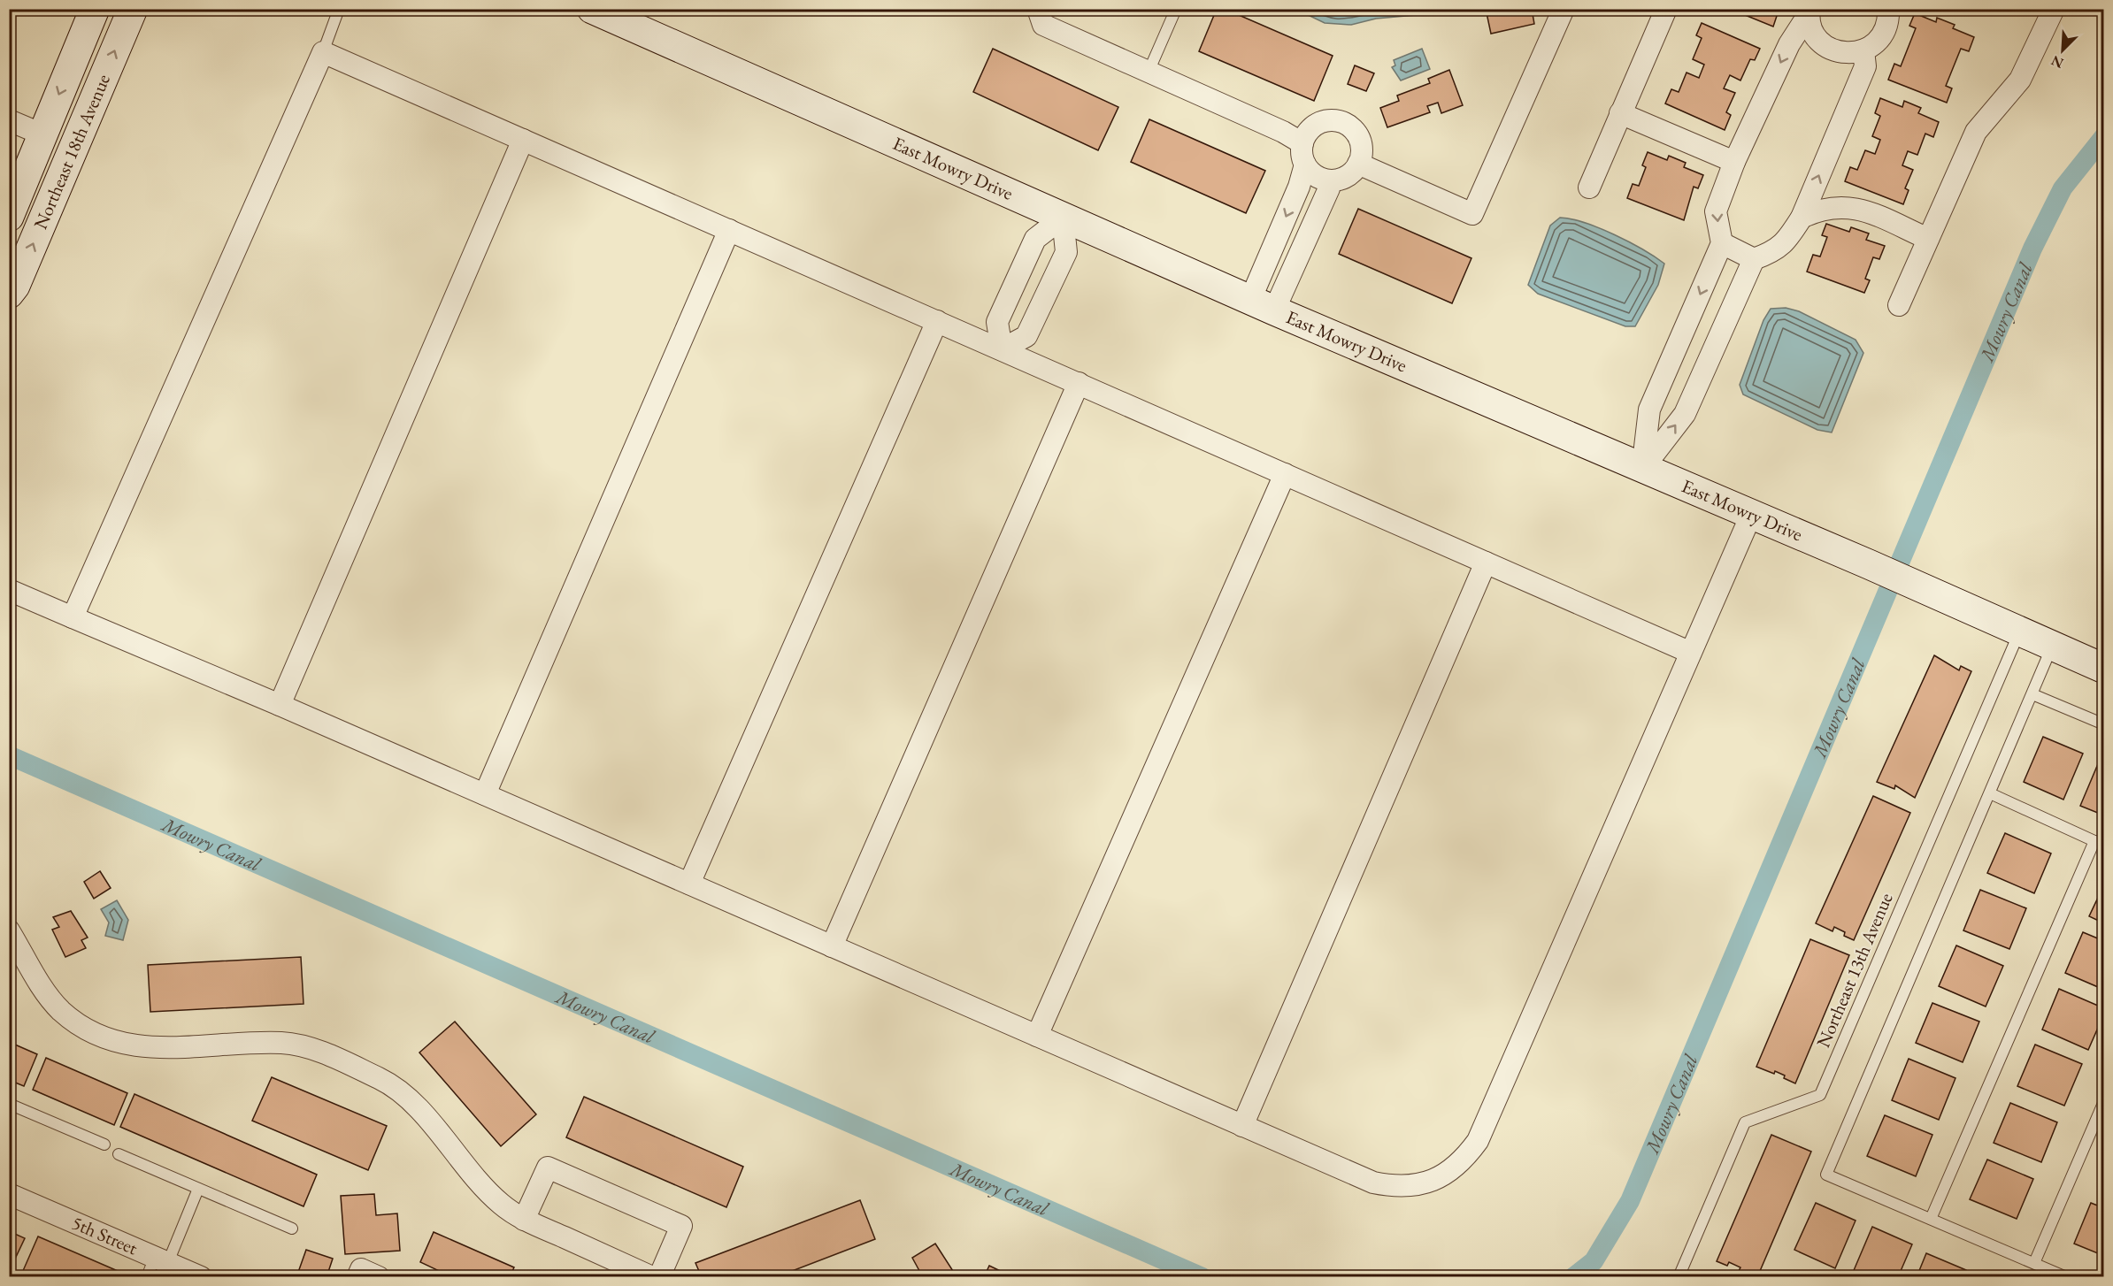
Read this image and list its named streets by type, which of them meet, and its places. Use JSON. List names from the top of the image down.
{
  "streets": {
    "street": ["Northeast 18th Avenue", "East Mowry Drive", "5th Street"],
    "lane": ["Northeast 13th Avenue"]
  },
  "crossings": [
    ["East Mowry Drive", "Northeast 13th Avenue"]
  ],
  "water": ["Mowry Canal"],
  "north": "bottom left"
}
